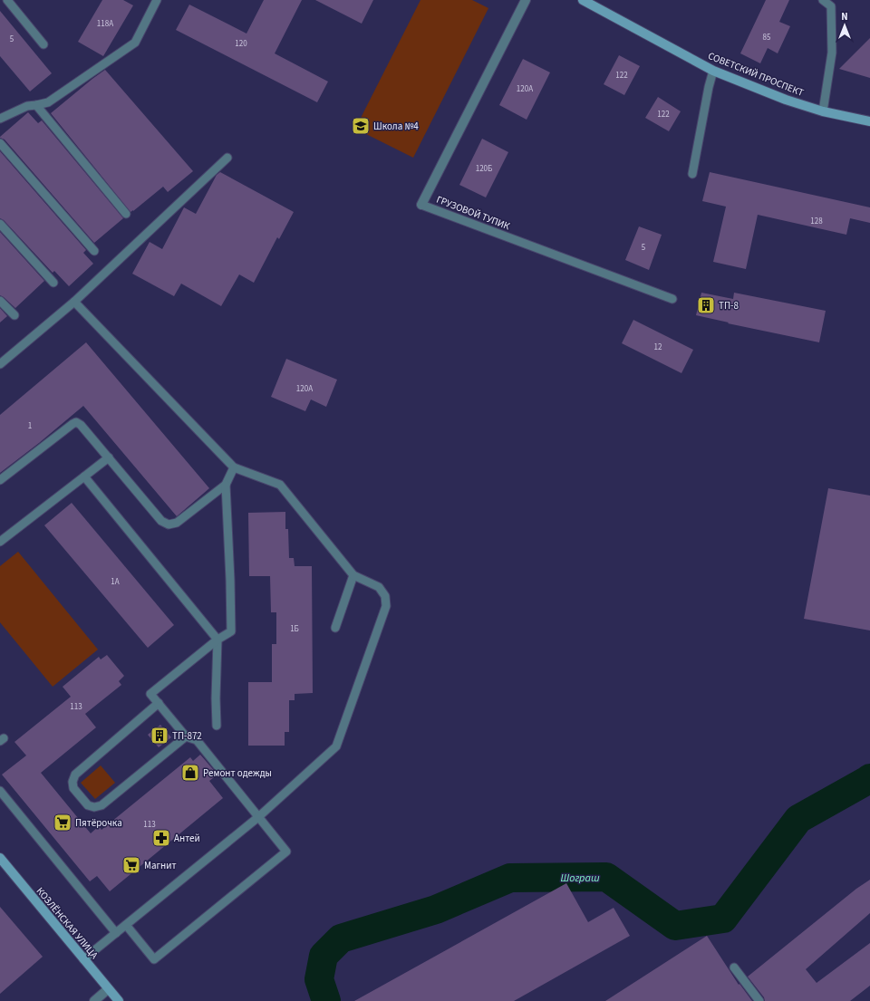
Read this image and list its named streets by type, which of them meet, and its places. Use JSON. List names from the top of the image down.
{
  "streets": {
    "street": ["СОВЕТСКИЙ ПРОСПЕКТ", "ГРУЗОВОЙ ТУПИК", "КОЗЛЁНСКАЯ УЛИЦА"]
  },
  "water": ["Шограш"],
  "places": {
    "school or university": ["Школа №4"],
    "building": ["ТП-8", "ТП-872"],
    "shop": ["Ремонт одежды"],
    "supermarket": ["Пятёрочка", "Магнит"],
    "pharmacy": ["Антей"]
  },
  "house_numbers": [
    "118А",
    "85",
    "5",
    "120",
    "122",
    "120А",
    "122",
    "120Б",
    "128",
    "5",
    "12",
    "120А",
    "1",
    "1А",
    "1Б",
    "113",
    "113"
  ],
  "north": "top"
}
